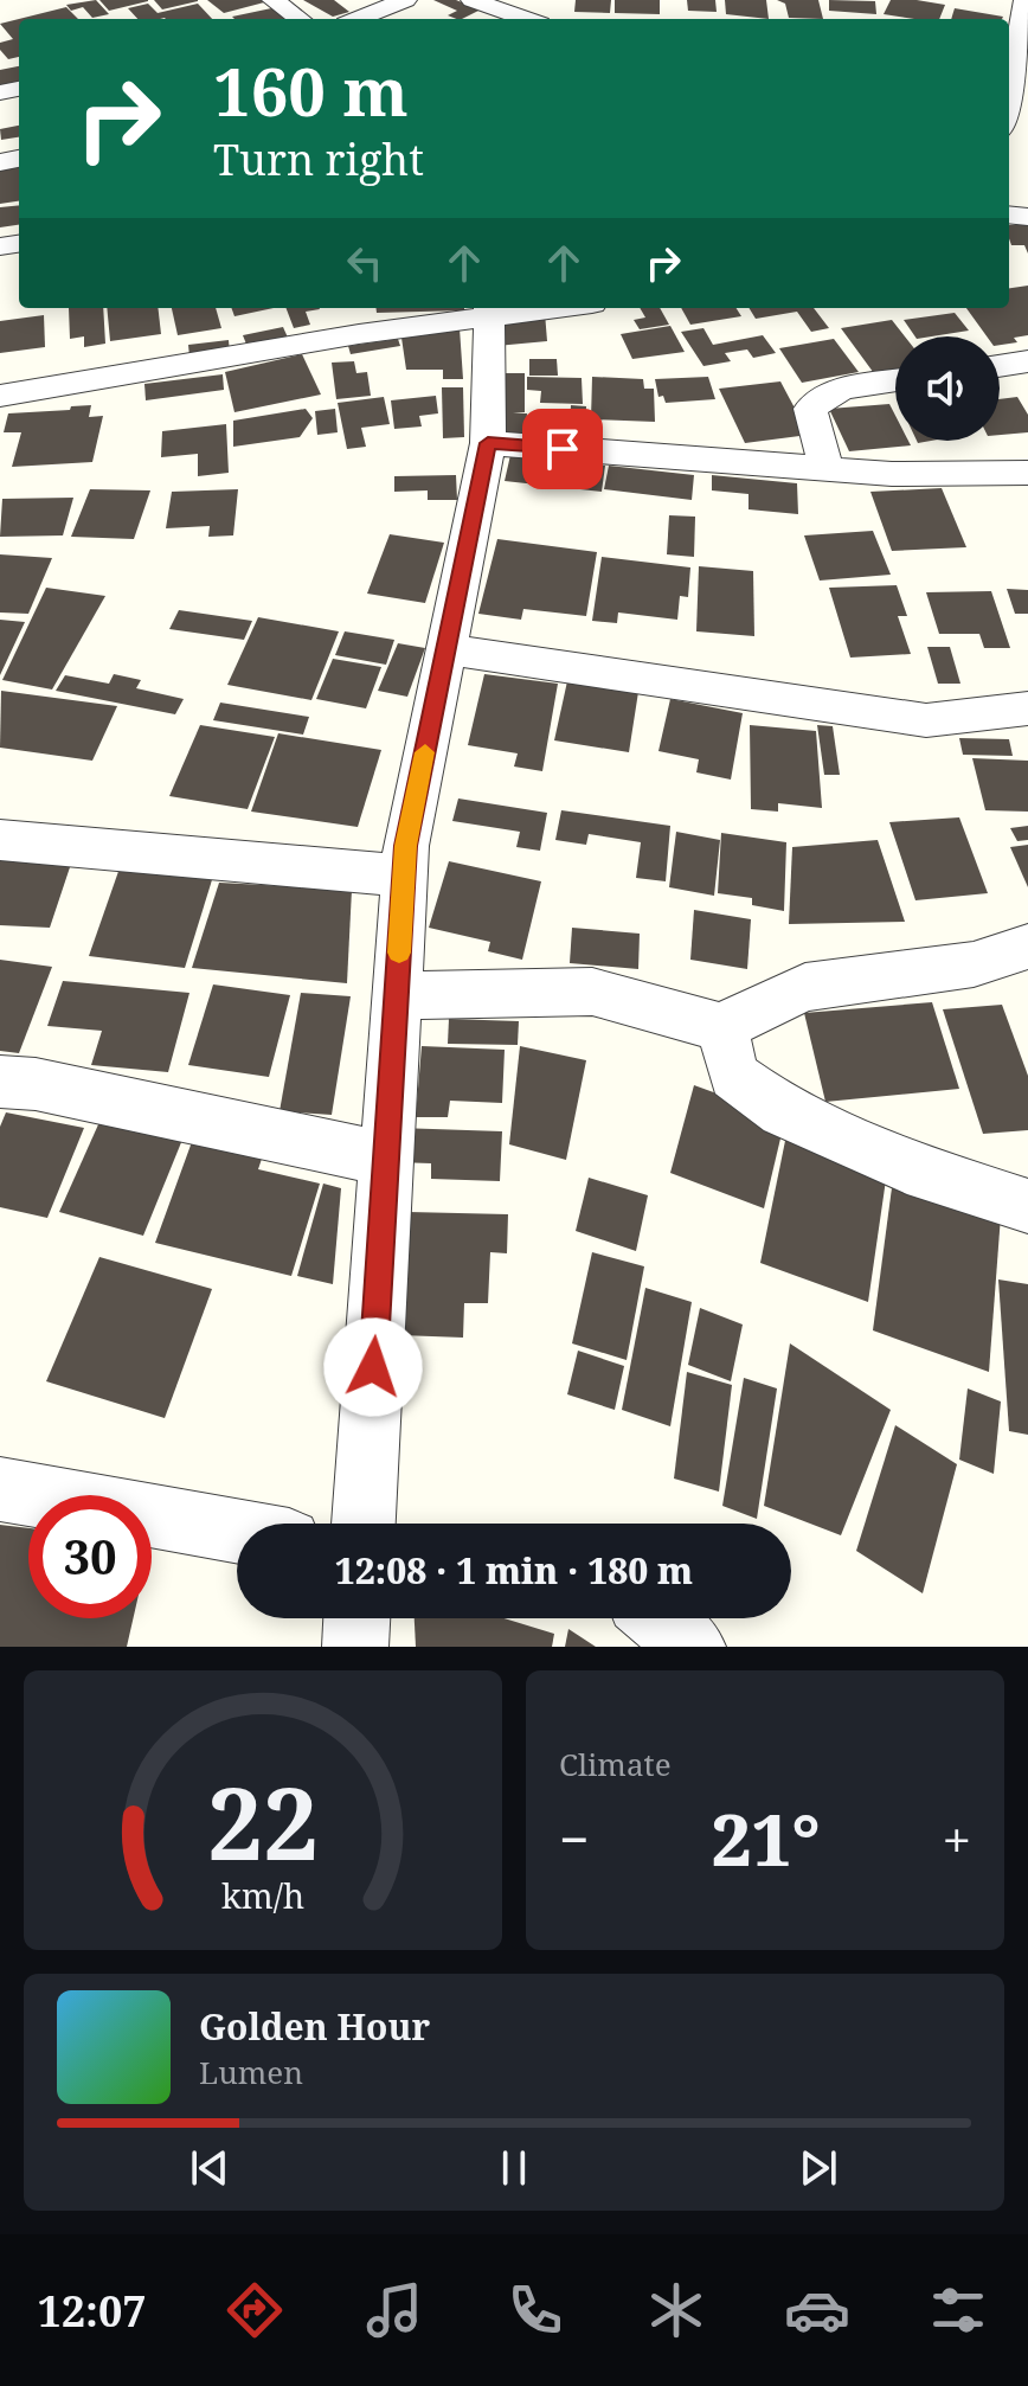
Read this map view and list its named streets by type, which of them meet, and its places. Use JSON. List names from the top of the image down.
{
  "page": {
    "turn": ["160 m", "Turn right"],
    "limit": "30",
    "trip": "12:08 · 1 min · 180 m",
    "tile": "Climate",
    "heat": ["−", "21°", "+"],
    "song": ["Golden Hour", "Lumen"],
    "tabs": "12:07",
    "gauge": ["22", "km/h"]
  }
}
